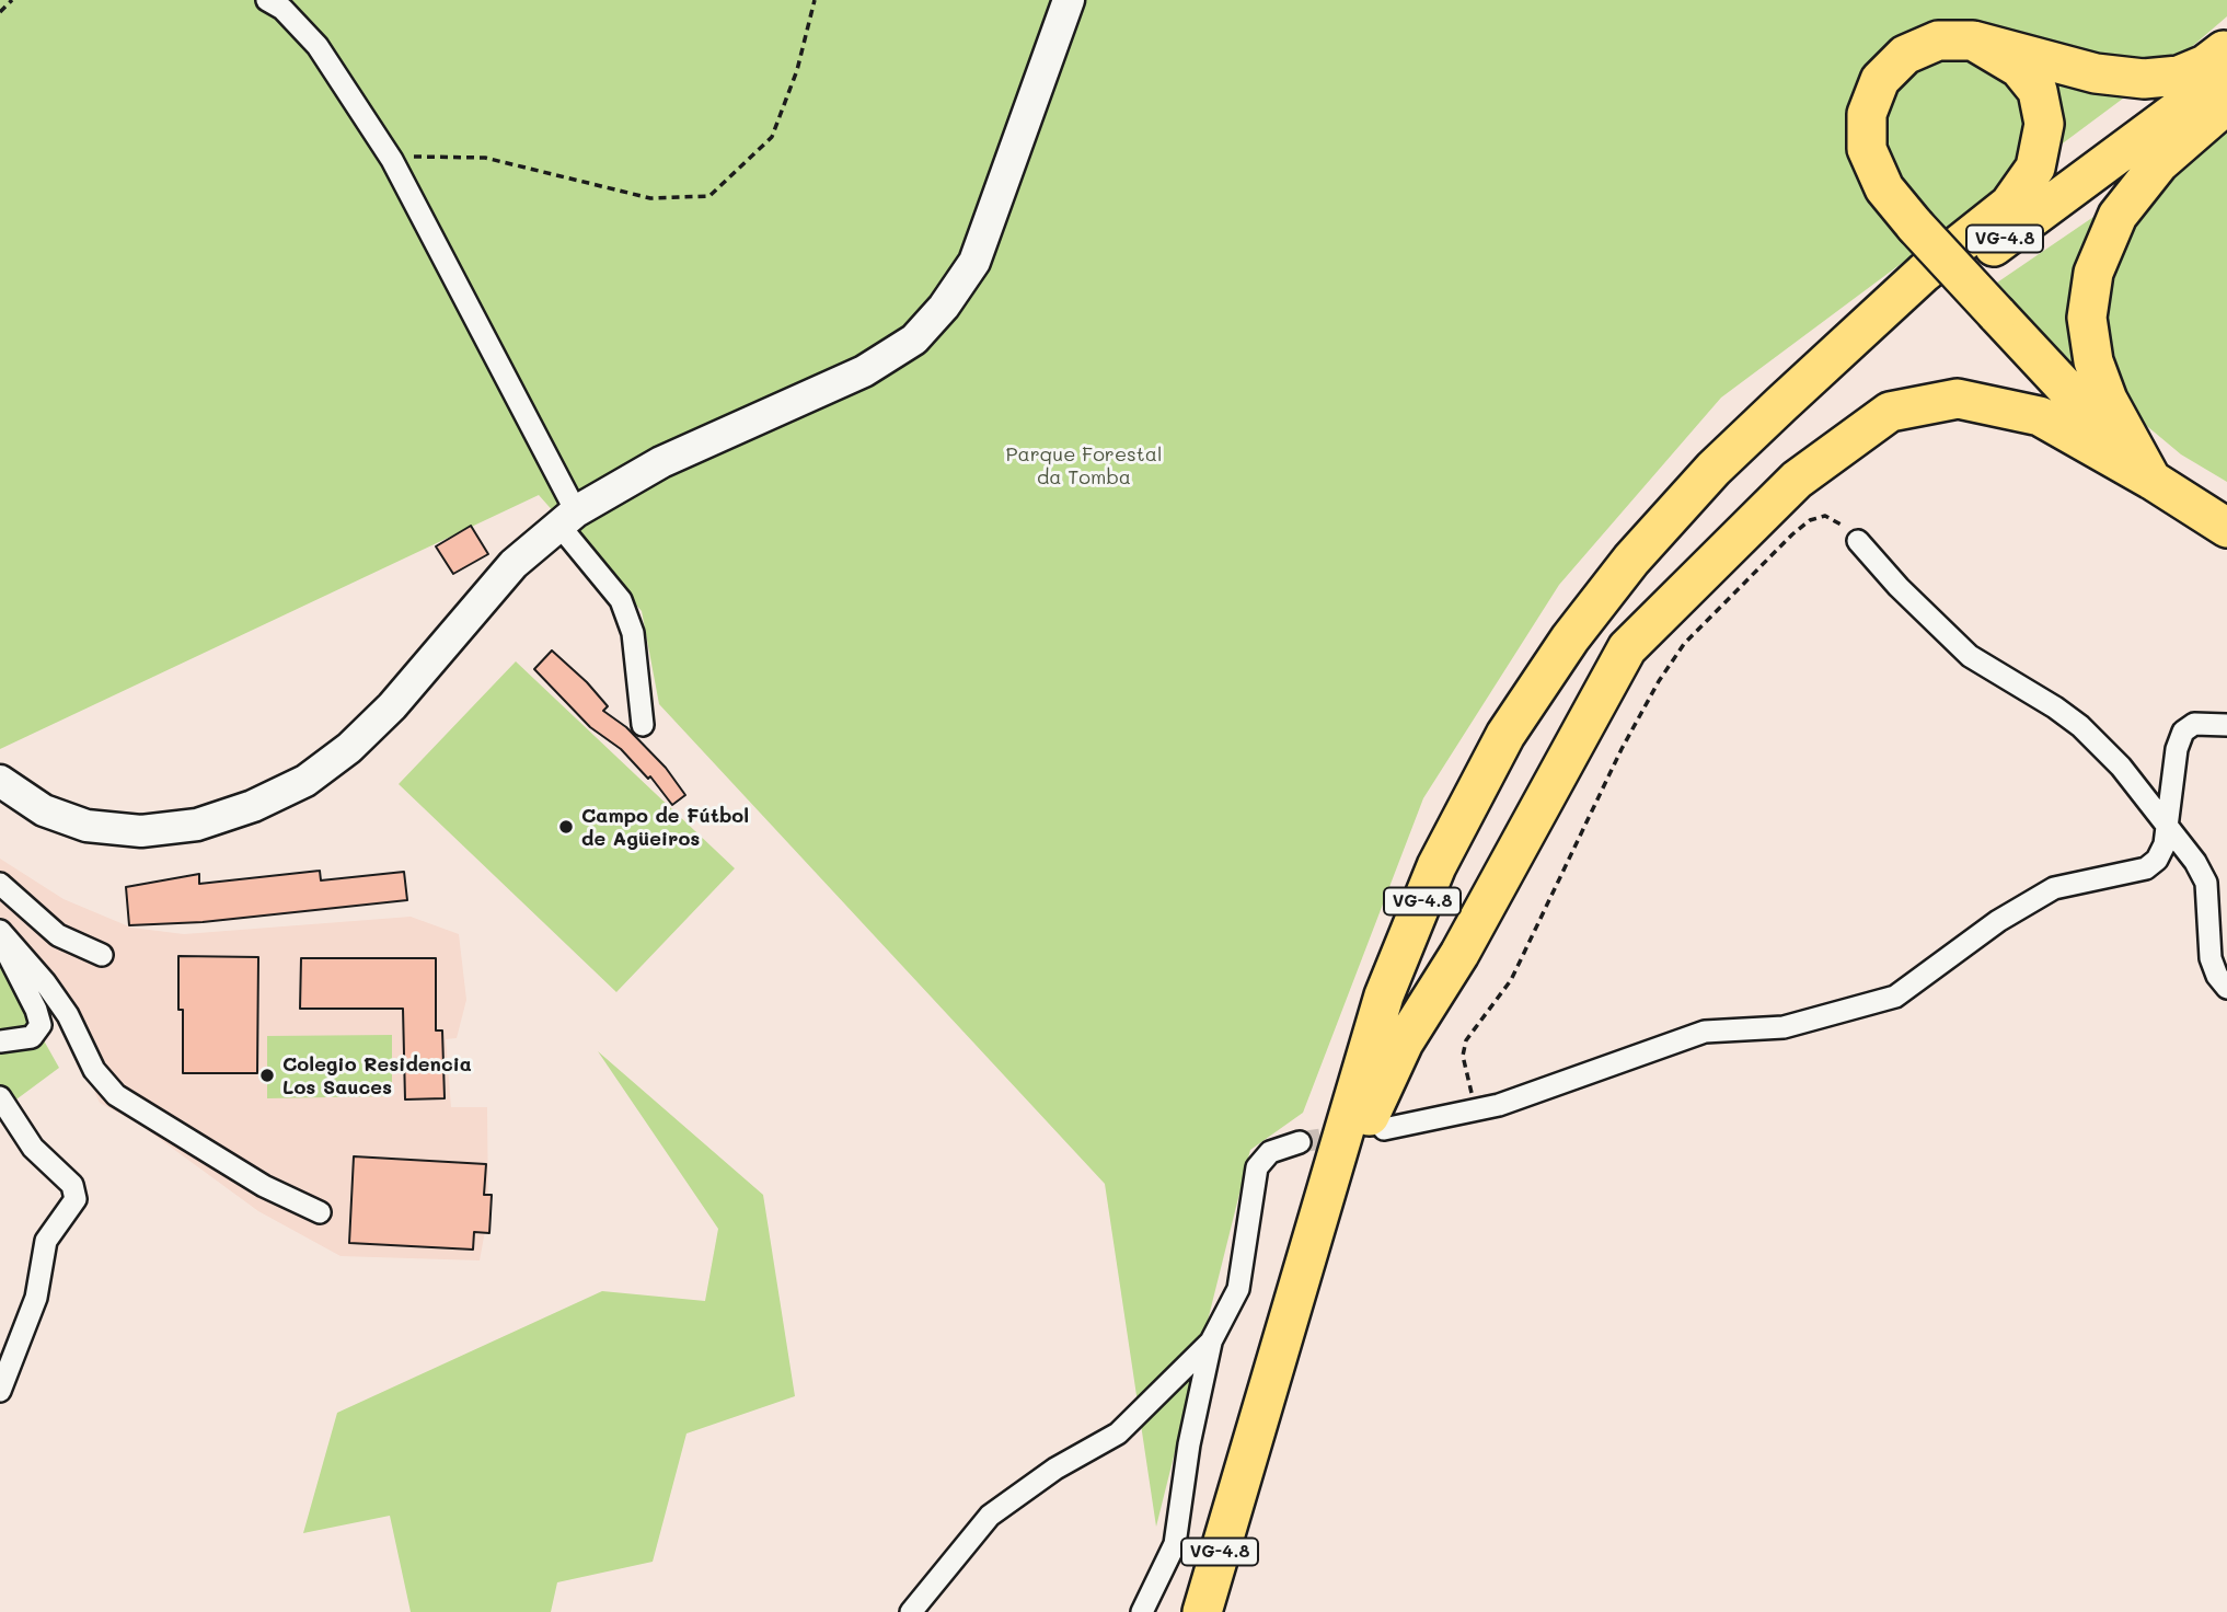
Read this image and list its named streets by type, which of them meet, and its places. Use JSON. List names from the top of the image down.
{
  "streets": {
    "highway": ["VG-4.8"]
  },
  "parks": ["Parque Forestal da Tomba"],
  "places": ["Campo de Fútbol de Agüeiros", "Colegio Residencia Los Sauces"]
}
